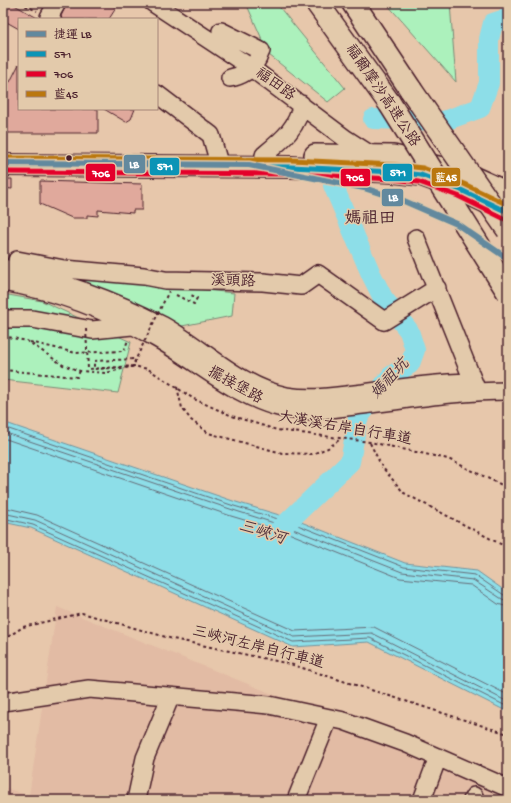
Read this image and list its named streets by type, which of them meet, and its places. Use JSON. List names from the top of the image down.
{
  "streets": {
    "highway": ["福爾摩沙高速公路"],
    "street": ["福田路", "溪頭路", "擺接堡路"],
    "path": ["大漢溪右岸自行車道", "三峽河左岸自行車道"]
  },
  "districts": ["媽祖田"],
  "water": ["媽祖坑", "三峽河"],
  "lines": [
    "transit line 藍45",
    "metro line LB",
    "transit line 571",
    "transit line 706"
  ],
  "legend": [
    "捷運 LB",
    "571",
    "706",
    "藍45"
  ]
}
